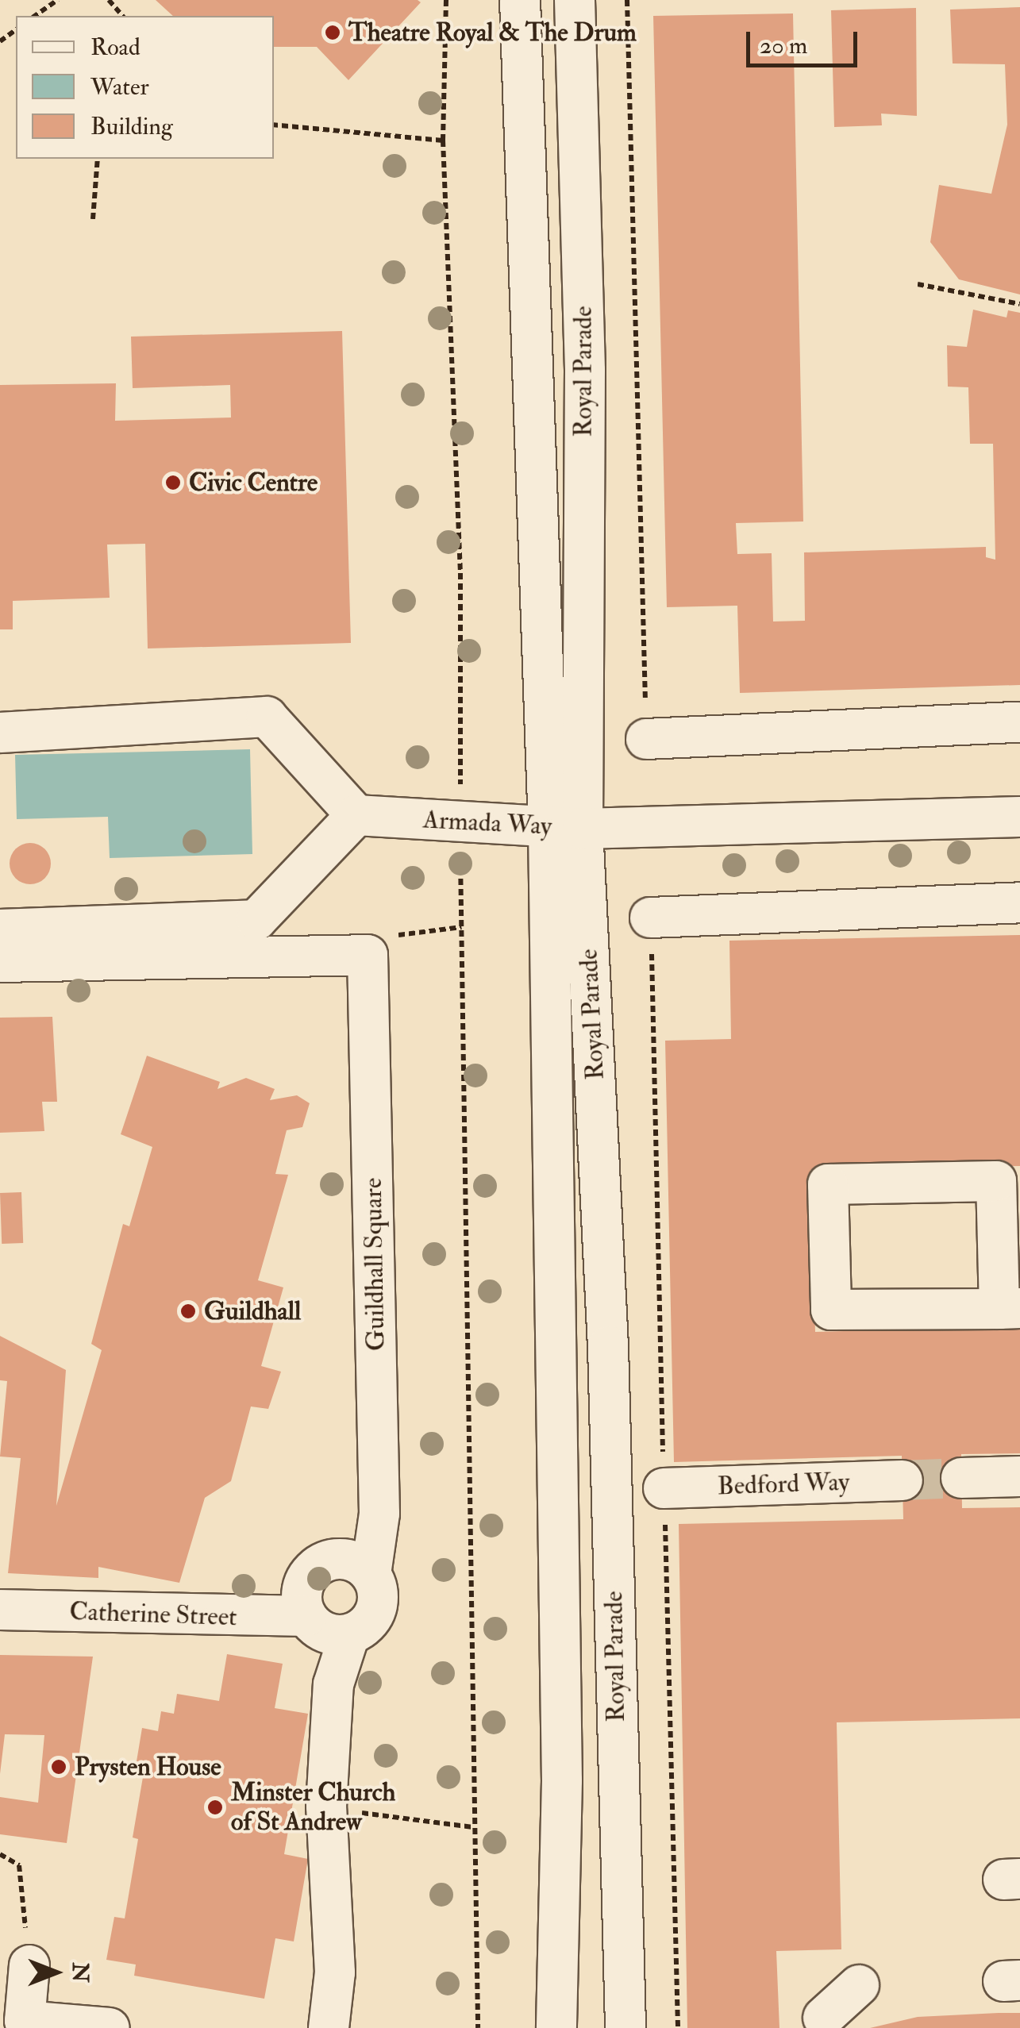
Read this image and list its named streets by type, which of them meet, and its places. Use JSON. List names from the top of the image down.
{
  "streets": {
    "street": [
      "Royal Parade",
      "Armada Way",
      "Guildhall Square",
      "Bedford Way",
      "Catherine Street"
    ]
  },
  "crossings": [
    ["Royal Parade", "Armada Way"],
    ["Guildhall Square", "Catherine Street"]
  ],
  "places": [
    "Theatre Royal & The Drum",
    "Civic Centre",
    "Guildhall",
    "Prysten House",
    "Minster Church of St Andrew"
  ],
  "legend": ["Road", "Water", "Building"],
  "scale_bar": "20 m",
  "north": "right"
}
